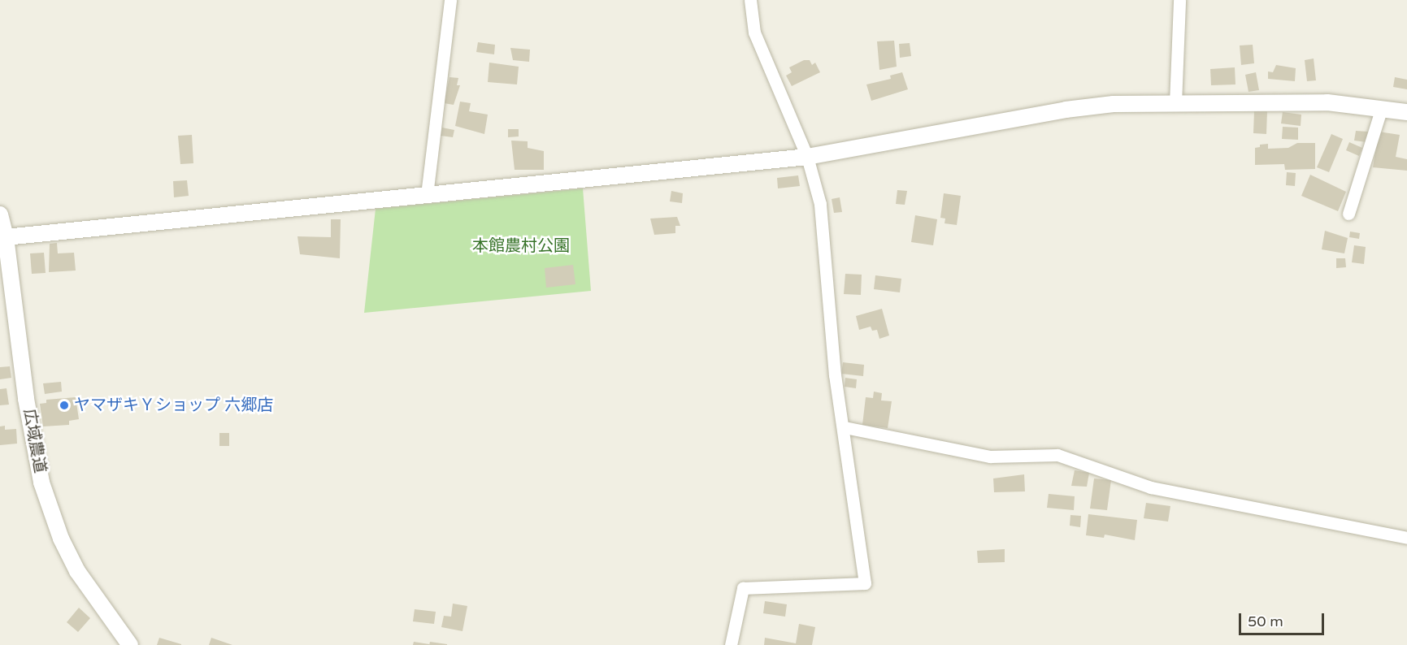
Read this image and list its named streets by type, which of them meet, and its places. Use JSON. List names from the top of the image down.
{
  "streets": {
    "street": ["広域農道"]
  },
  "parks": ["本館農村公園"],
  "places": ["ヤマザキＹショップ 六郷店"],
  "scale_bar": "50 m"
}
